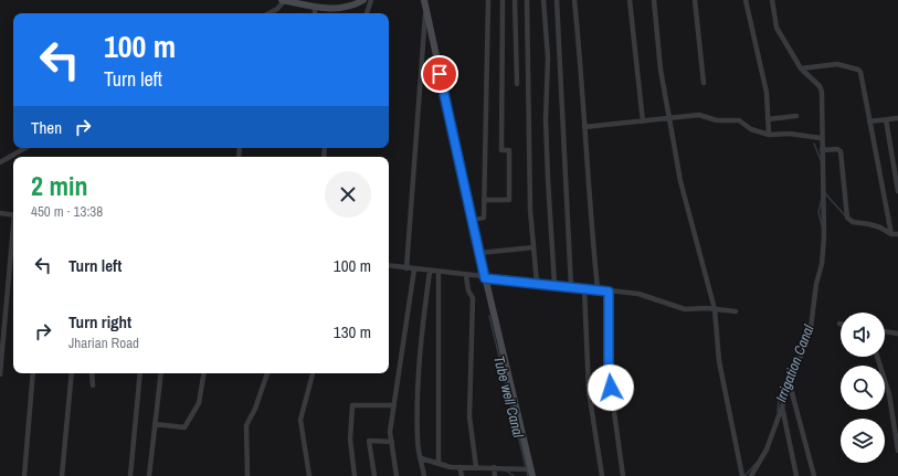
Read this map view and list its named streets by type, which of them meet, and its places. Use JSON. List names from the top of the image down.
{
  "water": ["Irrigation Canal", "Tube well Canal"],
  "page": {
    "turn": ["100 m", "Turn left"],
    "then": "Then",
    "heading": ["2 min", "450 m · 13:38"],
    "list": [
      {
        "name": "Turn left",
        "value": "100 m"
      },
      {
        "name": "Turn right",
        "note": "Jharian Road",
        "value": "130 m"
      }
    ]
  }
}
